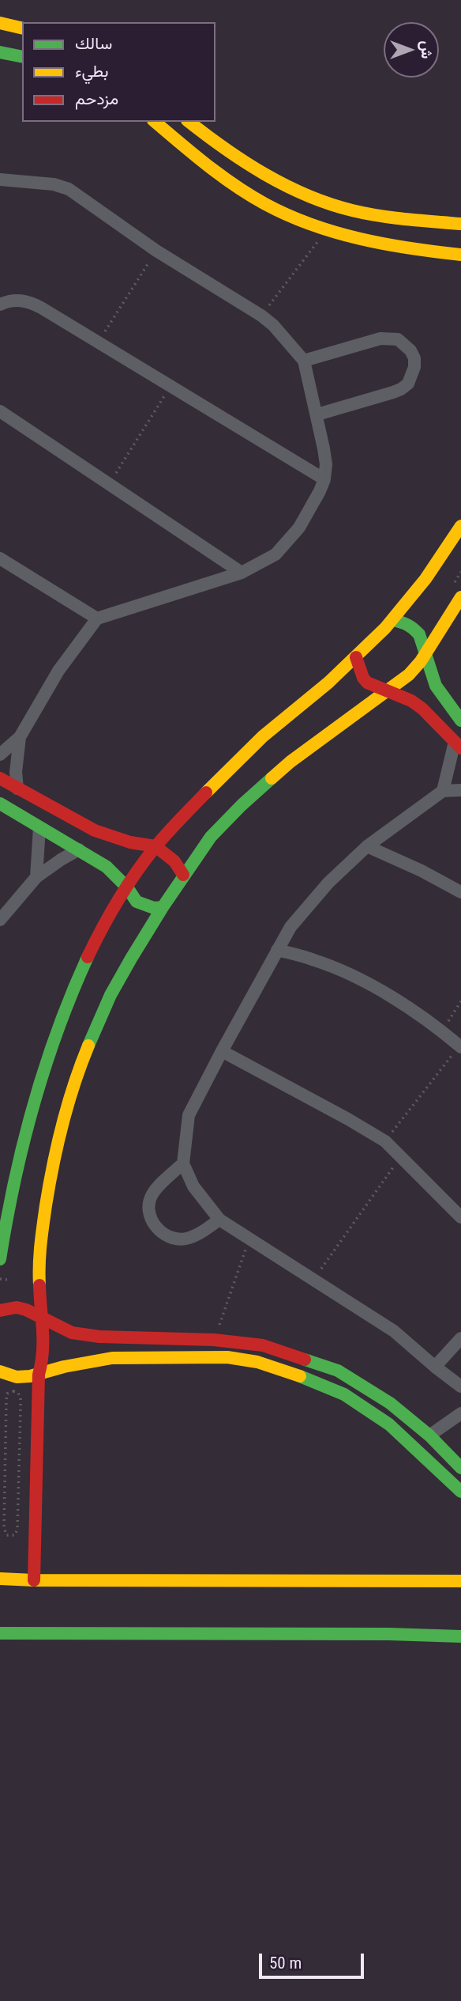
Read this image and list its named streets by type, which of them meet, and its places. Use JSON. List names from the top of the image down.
{
  "legend": ["سالك", "بطيء", "مزدحم"],
  "scale_bar": "50 m",
  "north": "right"
}
